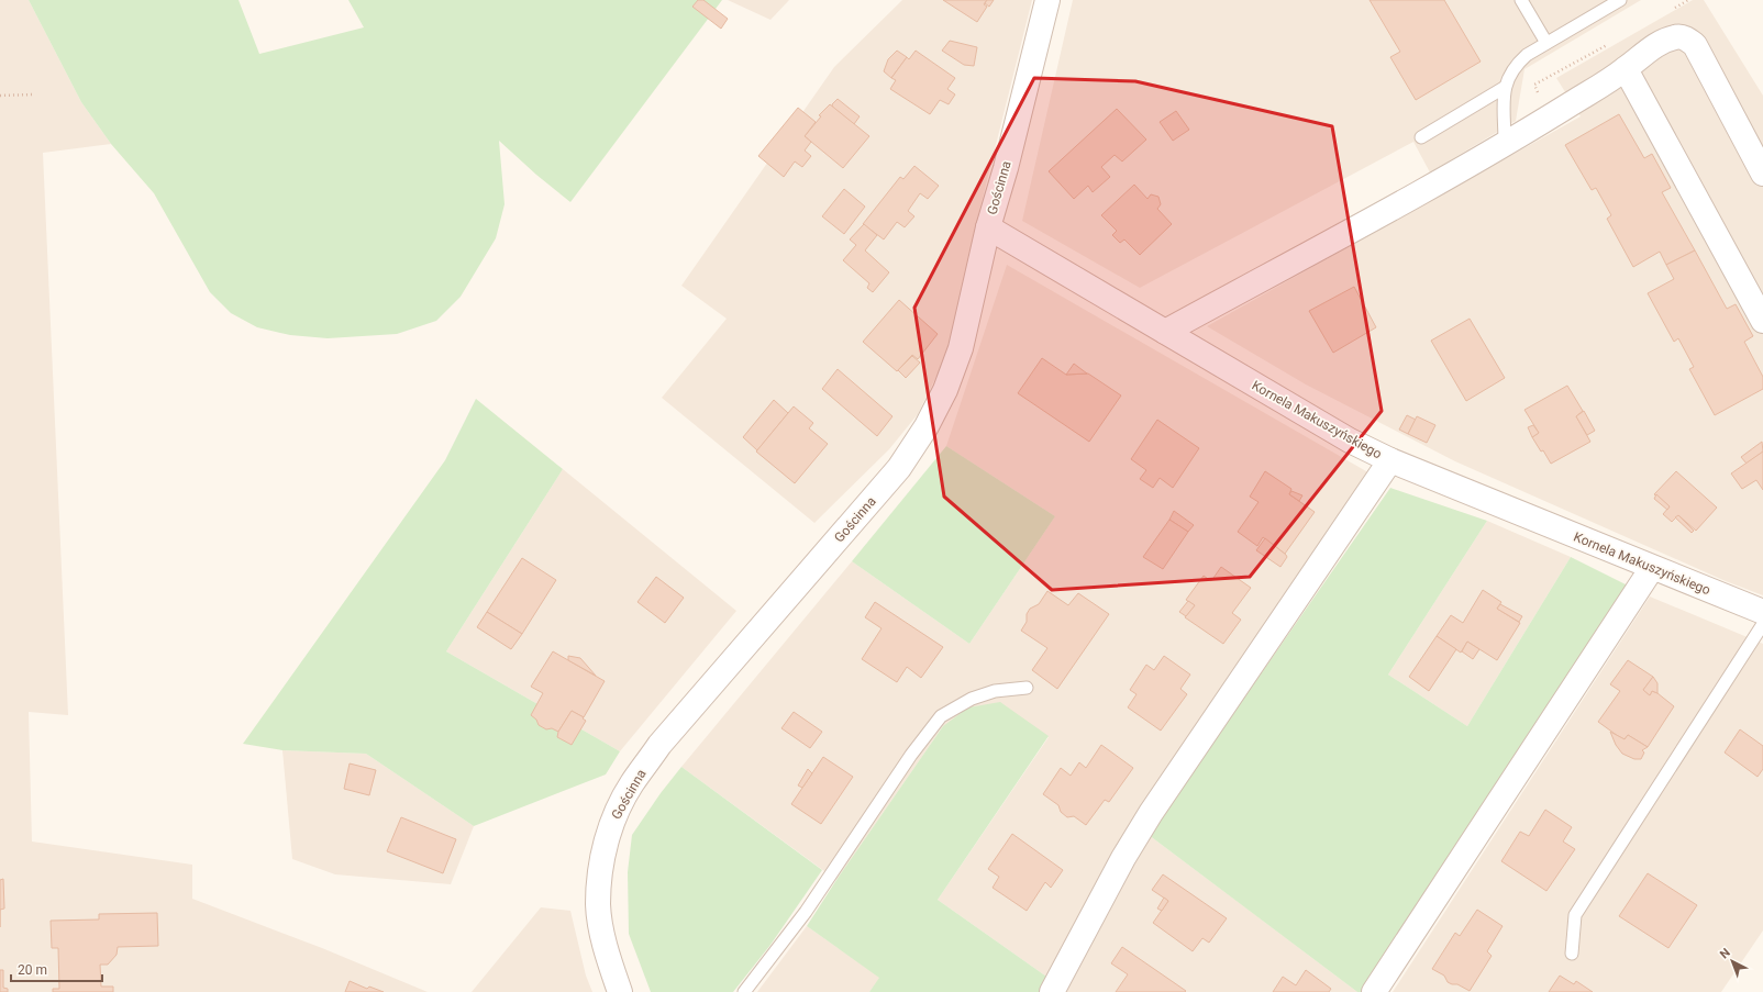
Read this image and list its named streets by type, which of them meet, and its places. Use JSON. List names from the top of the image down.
{
  "streets": {
    "street": ["Gościnna", "Kornela Makuszyńskiego"]
  },
  "crossings": [
    ["Gościnna", "Kornela Makuszyńskiego"]
  ],
  "scale_bar": "20 m",
  "north": "top left"
}
